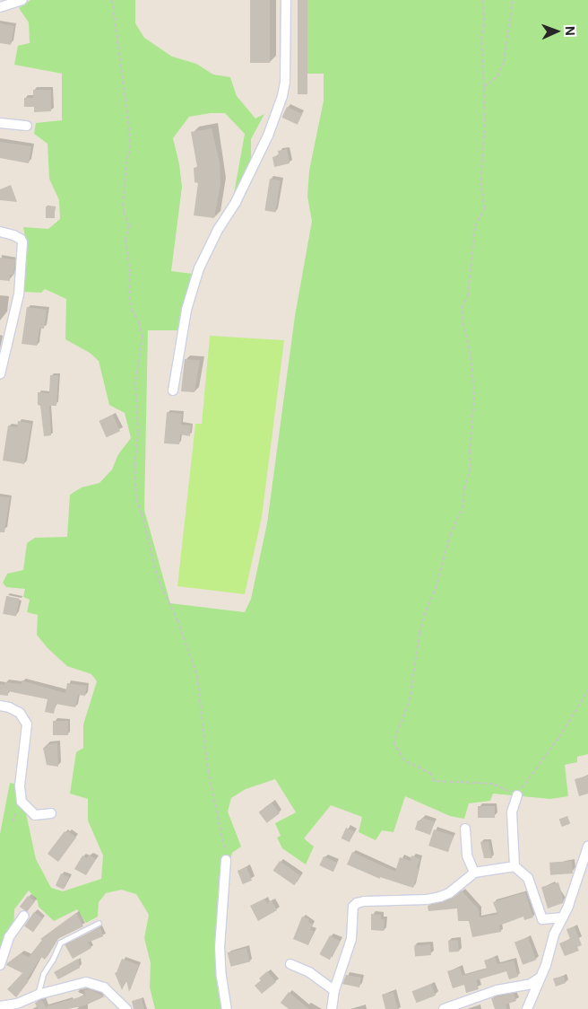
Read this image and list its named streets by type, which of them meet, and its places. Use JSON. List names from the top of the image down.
{
  "north": "right"
}
